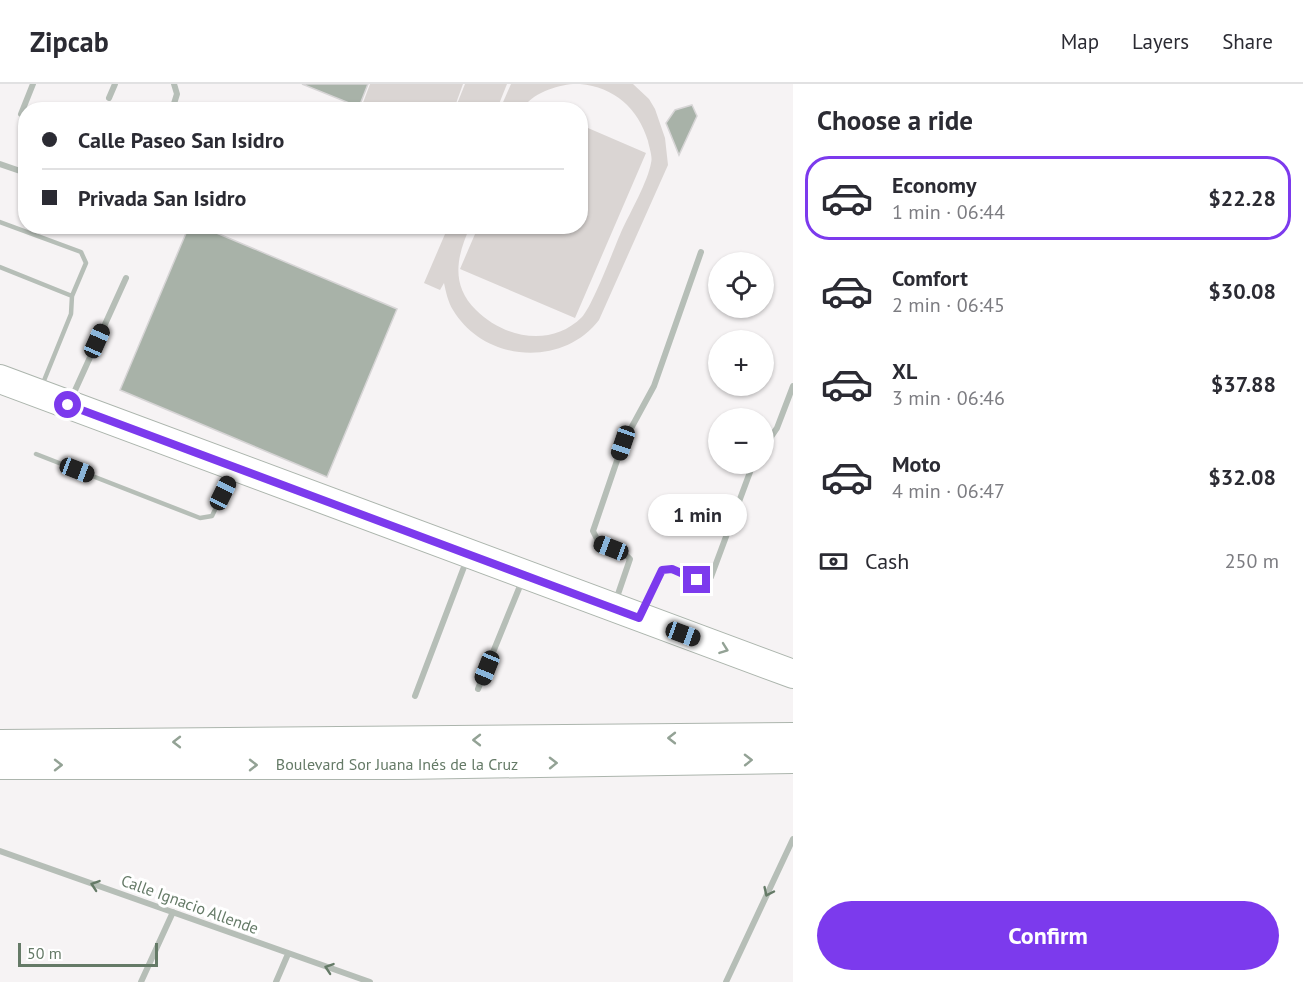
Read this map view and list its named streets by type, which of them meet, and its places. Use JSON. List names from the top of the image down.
{
  "streets": {
    "main road": ["Boulevard Sor Juana Inés de la Cruz"],
    "street": ["Calle Ignacio Allende"]
  },
  "one_way": ["Calle Ignacio Allende"],
  "scale_bar": "50 m",
  "page": {
    "header": "Zipcab",
    "nav": ["Map", "Layers", "Share"],
    "heading": "Choose a ride",
    "banner": ["Calle Paseo San Isidro", "Privada San Isidro"],
    "list": [
      {
        "name": "Economy",
        "note": "1 min · 06:44",
        "value": "$22.28"
      },
      {
        "name": "Comfort",
        "note": "2 min · 06:45",
        "value": "$30.08"
      },
      {
        "name": "XL",
        "note": "3 min · 06:46",
        "value": "$37.88"
      },
      {
        "name": "Moto",
        "note": "4 min · 06:47",
        "value": "$32.08"
      }
    ],
    "map_buttons": ["+", "−"],
    "bubble": "1 min",
    "pay": ["Cash", "250 m"],
    "buttons": "Confirm",
    "scale": "50 m"
  }
}
